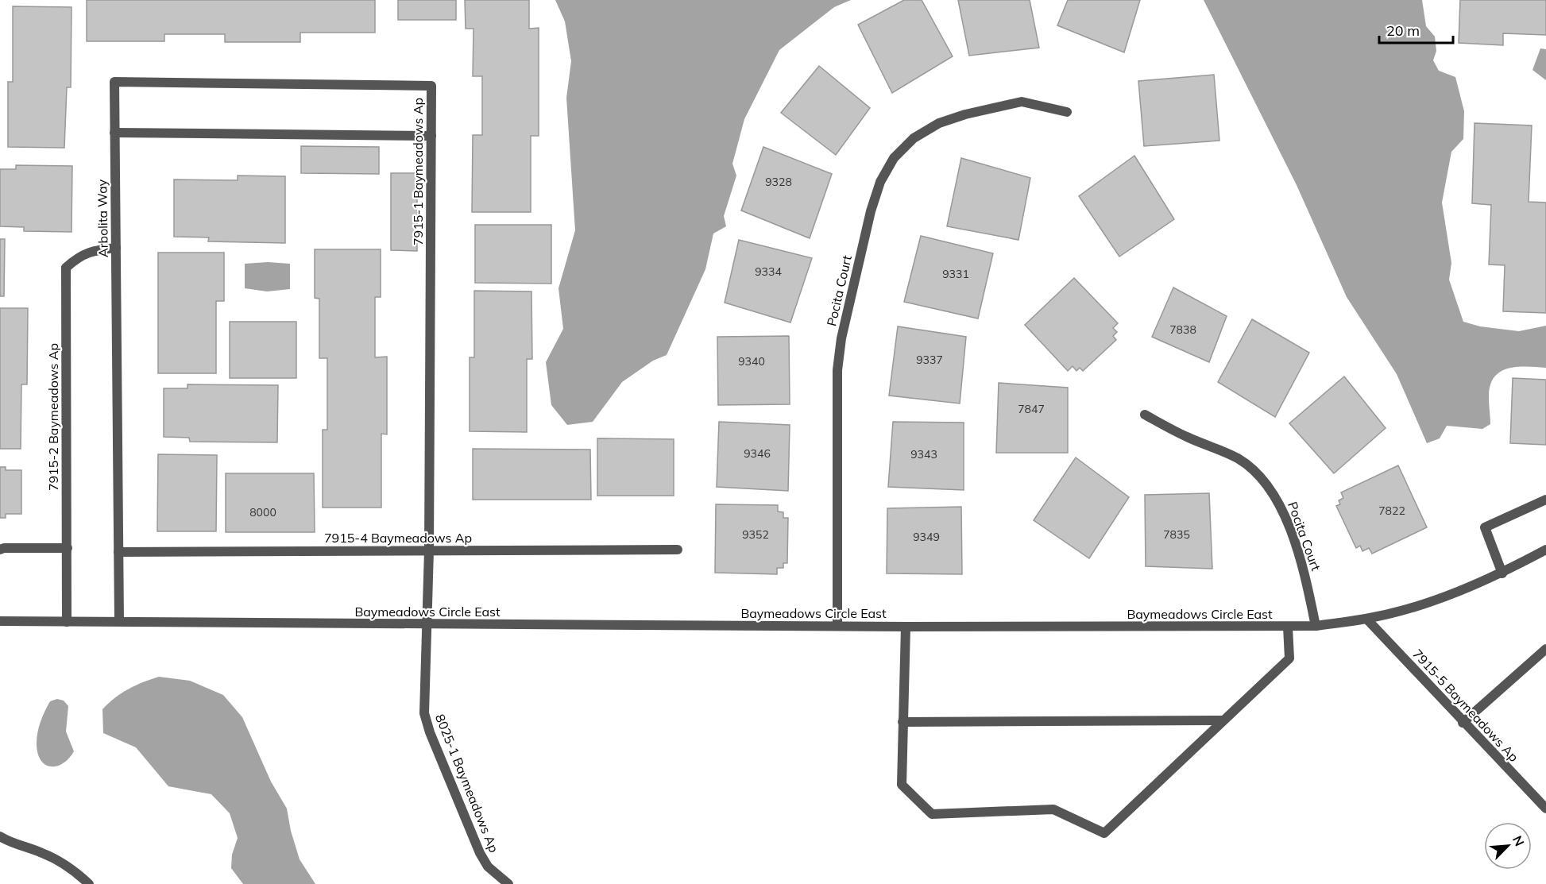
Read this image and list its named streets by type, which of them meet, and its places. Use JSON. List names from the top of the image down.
{
  "streets": {
    "street": [
      "7915-1 Baymeadows Ap",
      "Arbolita Way",
      "Pocita Court",
      "7915-2 Baymeadows Ap",
      "7915-4 Baymeadows Ap",
      "Baymeadows Circle East",
      "7915-5 Baymeadows Ap",
      "8025-1 Baymeadows Ap"
    ]
  },
  "crossings": [
    ["7915-1 Baymeadows Ap", "Arbolita Way"],
    ["7915-1 Baymeadows Ap", "7915-4 Baymeadows Ap"],
    ["7915-1 Baymeadows Ap", "Baymeadows Circle East"],
    ["7915-1 Baymeadows Ap", "8025-1 Baymeadows Ap"],
    ["Arbolita Way", "7915-2 Baymeadows Ap"],
    ["Arbolita Way", "7915-4 Baymeadows Ap"],
    ["Arbolita Way", "Baymeadows Circle East"],
    ["Pocita Court", "Baymeadows Circle East"],
    ["7915-2 Baymeadows Ap", "Baymeadows Circle East"],
    ["Baymeadows Circle East", "7915-5 Baymeadows Ap"],
    ["Baymeadows Circle East", "8025-1 Baymeadows Ap"]
  ],
  "house_numbers": [
    "9328",
    "9334",
    "9331",
    "7838",
    "9337",
    "9340",
    "7847",
    "9346",
    "9343",
    "7822",
    "8000",
    "9352",
    "7835",
    "9349"
  ],
  "scale_bar": "20 m",
  "north": "top right"
}
